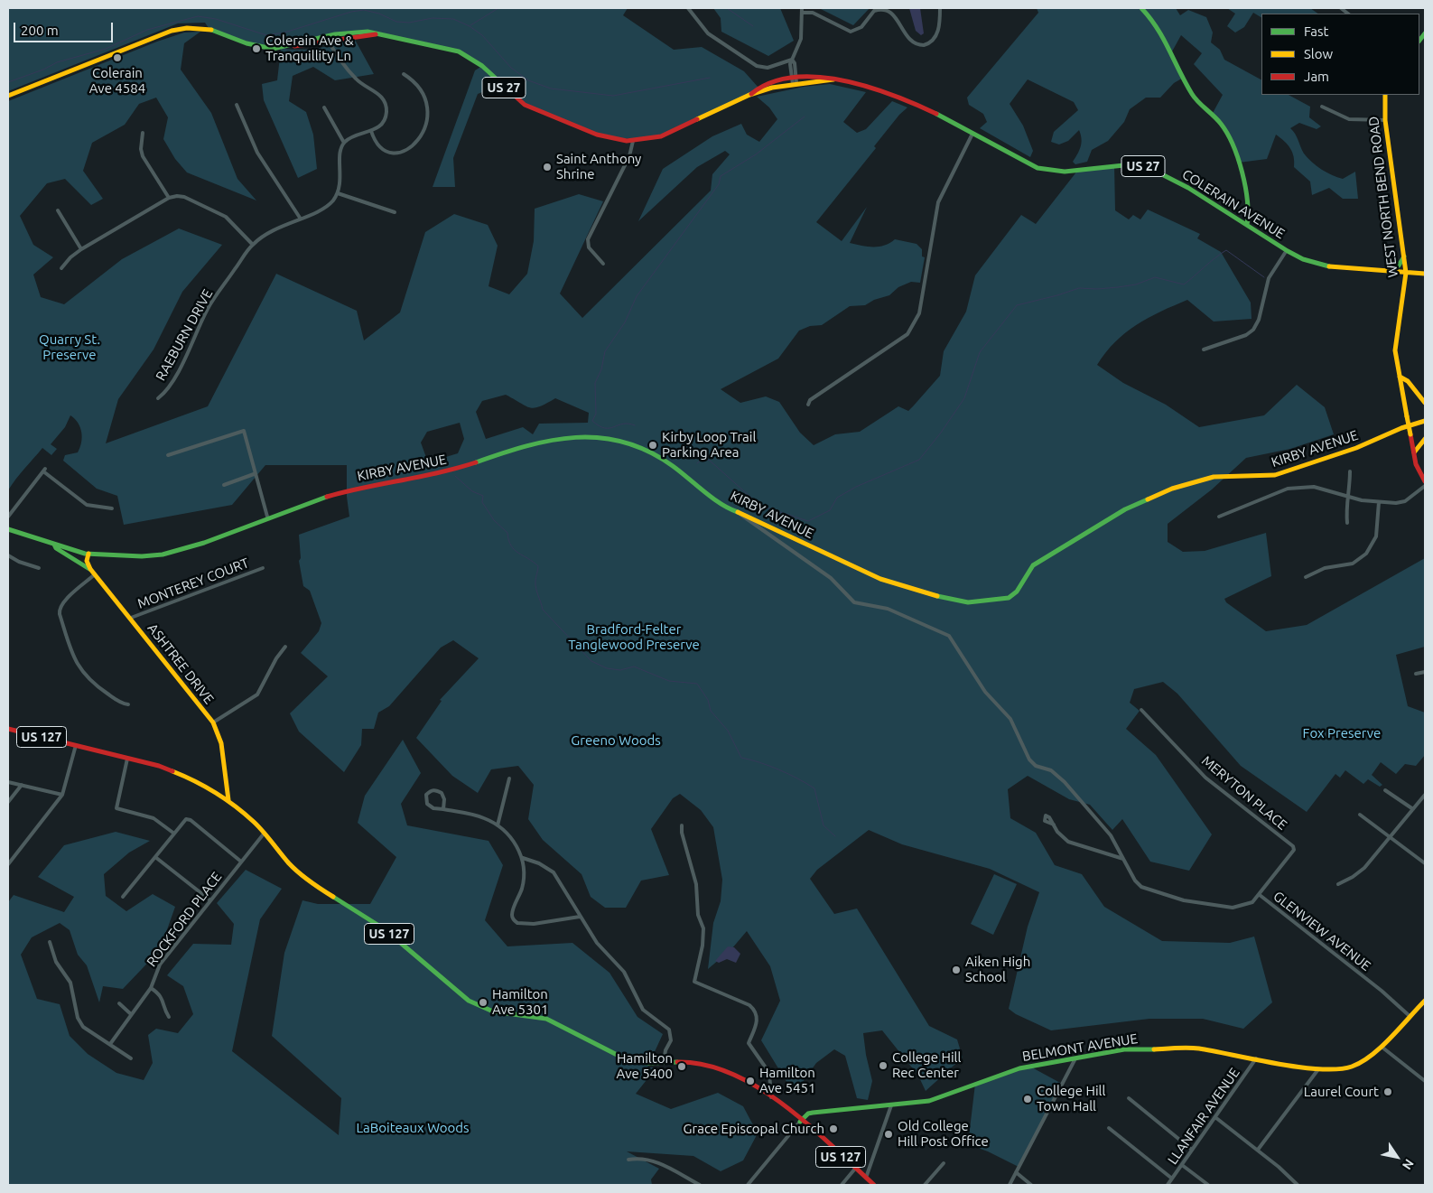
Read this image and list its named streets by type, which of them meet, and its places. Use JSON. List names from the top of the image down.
{
  "streets": {
    "main road": [
      "US 27",
      "WEST NORTH BEND ROAD",
      "COLERAIN AVENUE",
      "KIRBY AVENUE",
      "ASHTREE DRIVE",
      "US 127",
      "BELMONT AVENUE"
    ],
    "street": [
      "RAEBURN DRIVE",
      "MONTEREY COURT",
      "MERYTON PLACE",
      "ROCKFORD PLACE",
      "GLENVIEW AVENUE",
      "LLANFAIR AVENUE"
    ]
  },
  "crossings": [
    ["WEST NORTH BEND ROAD", "COLERAIN AVENUE"],
    ["KIRBY AVENUE", "GLENVIEW AVENUE"],
    ["MONTEREY COURT", "ASHTREE DRIVE"],
    ["ASHTREE DRIVE", "US 127"],
    ["US 127", "ROCKFORD PLACE"],
    ["US 127", "BELMONT AVENUE"],
    ["MERYTON PLACE", "GLENVIEW AVENUE"],
    ["GLENVIEW AVENUE", "BELMONT AVENUE"],
    ["BELMONT AVENUE", "LLANFAIR AVENUE"]
  ],
  "parks": [
    "Quarry St. Preserve",
    "Bradford-Felter Tanglewood Preserve",
    "Fox Preserve",
    "Greeno Woods",
    "LaBoiteaux Woods"
  ],
  "places": [
    "Colerain Ave & Tranquillity Ln",
    "Colerain Ave 4584",
    "Saint Anthony Shrine",
    "Kirby Loop Trail Parking Area",
    "Aiken High School",
    "Hamilton Ave 5301",
    "College Hill Rec Center",
    "Hamilton Ave 5400",
    "Hamilton Ave 5451",
    "Laurel Court",
    "College Hill Town Hall",
    "Grace Episcopal Church",
    "Old College Hill Post Office"
  ],
  "legend": ["Fast", "Slow", "Jam"],
  "scale_bar": "200 m",
  "north": "bottom right"
}
